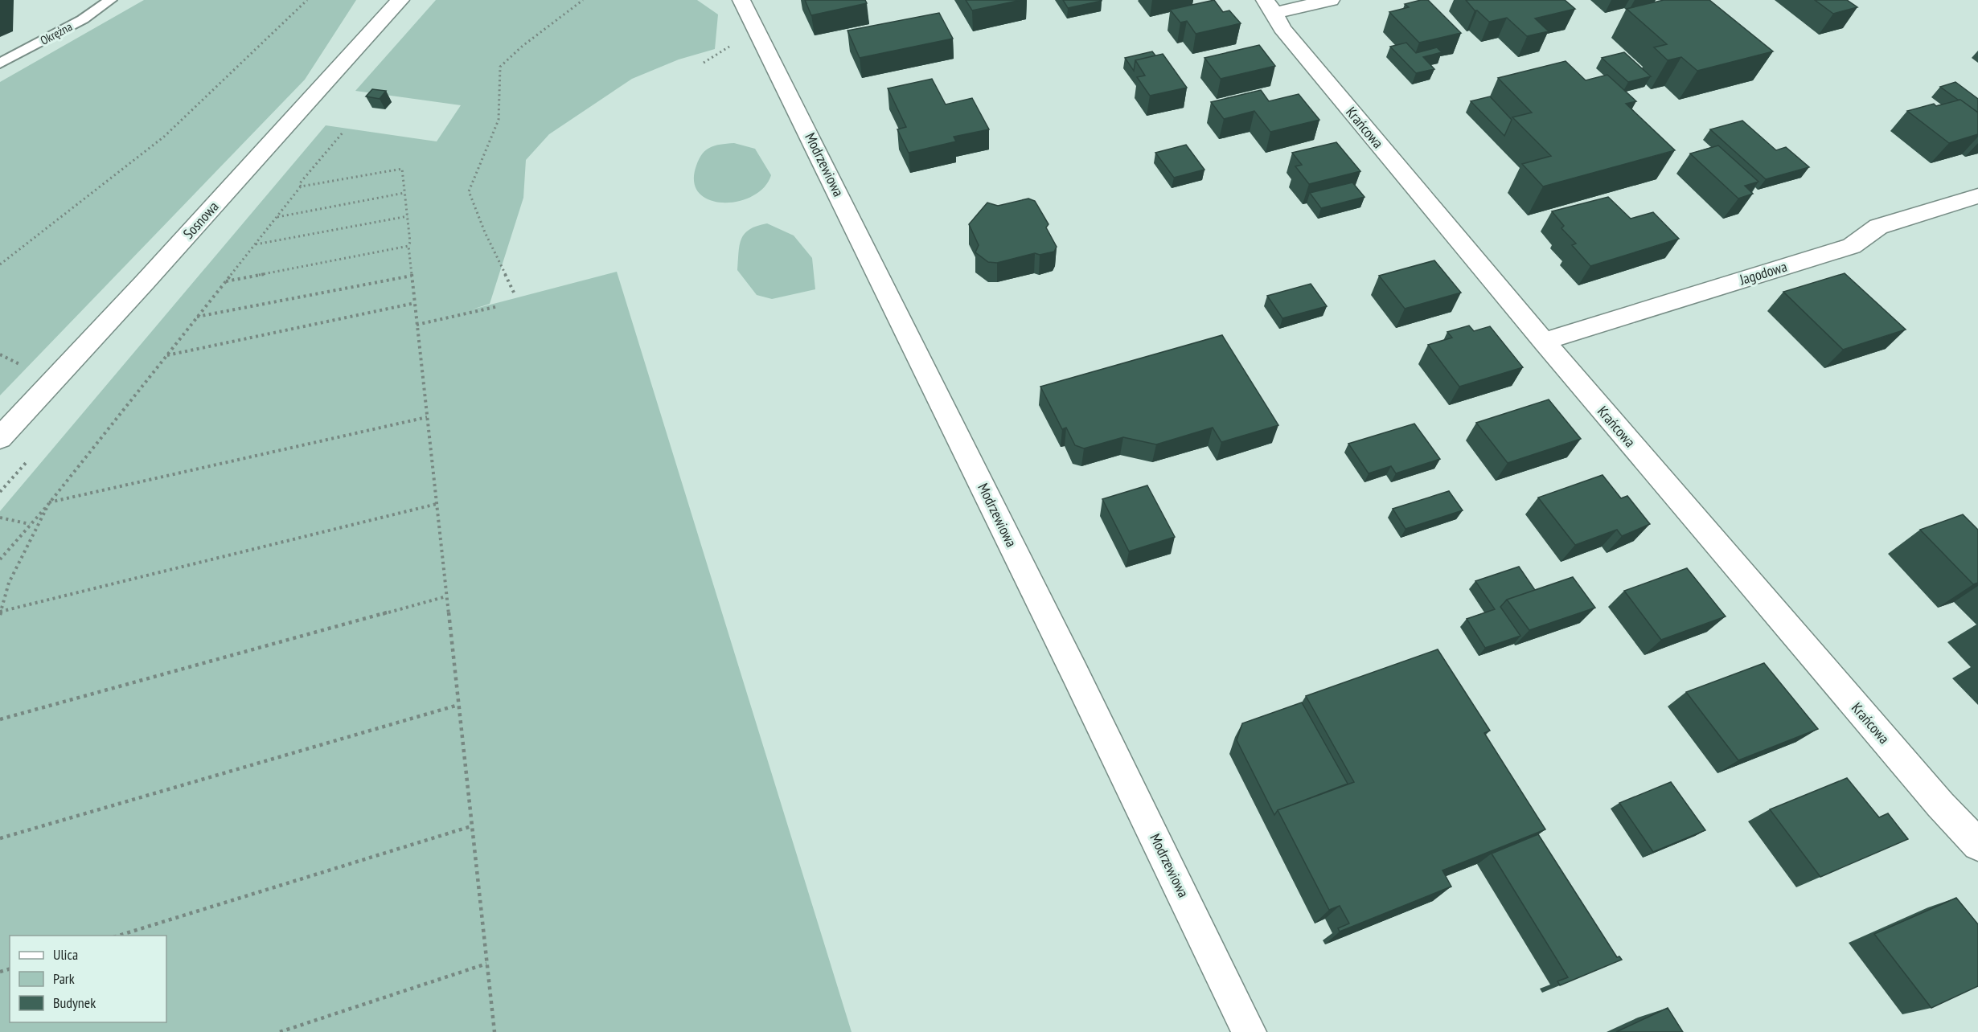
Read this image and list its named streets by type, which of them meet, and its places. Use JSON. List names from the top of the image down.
{
  "streets": {
    "street": [
      "Krańcowa",
      "Modrzewiowa",
      "Sosnowa",
      "Jagodowa"
    ],
    "lane": ["Okrężna"]
  },
  "crossings": [
    ["Krańcowa", "Jagodowa"]
  ],
  "legend": ["Ulica", "Park", "Budynek"]
}
